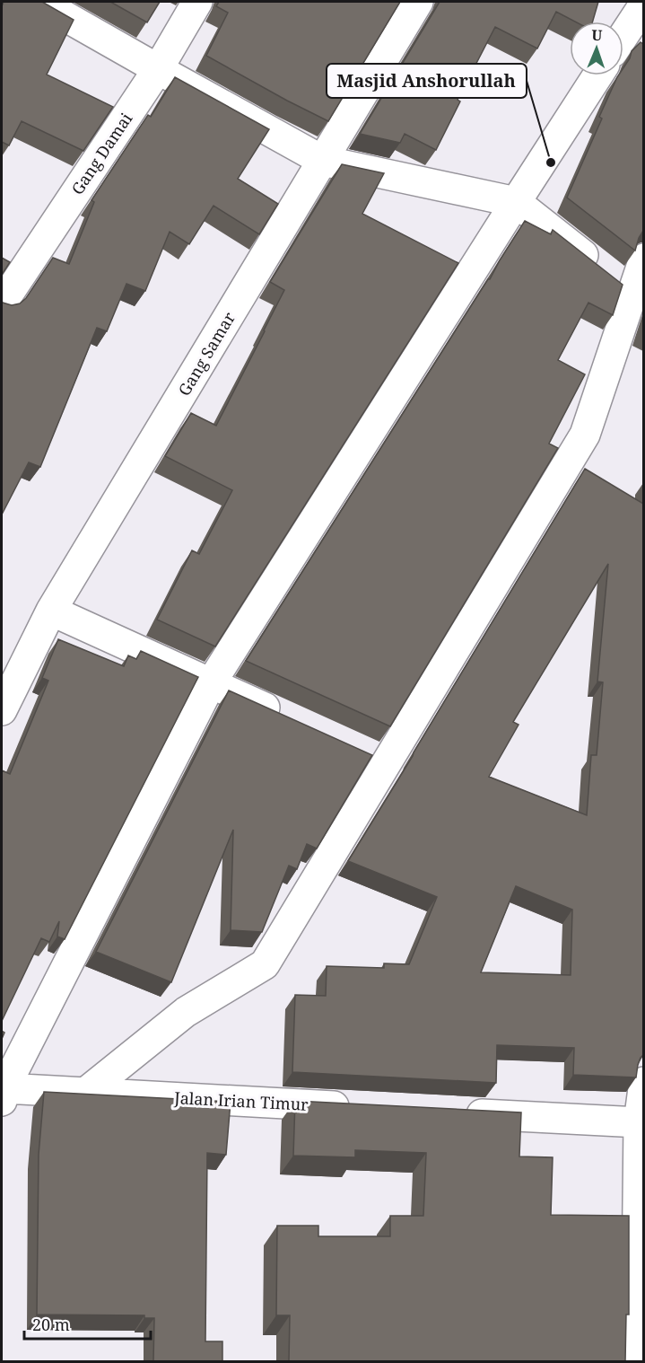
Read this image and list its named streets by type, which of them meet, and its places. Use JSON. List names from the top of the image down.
{
  "streets": {
    "street": ["Gang Damai", "Gang Samar", "Jalan Irian Timur"]
  },
  "places": ["Masjid Anshorullah"],
  "scale_bar": "20 m",
  "north": "top"
}
